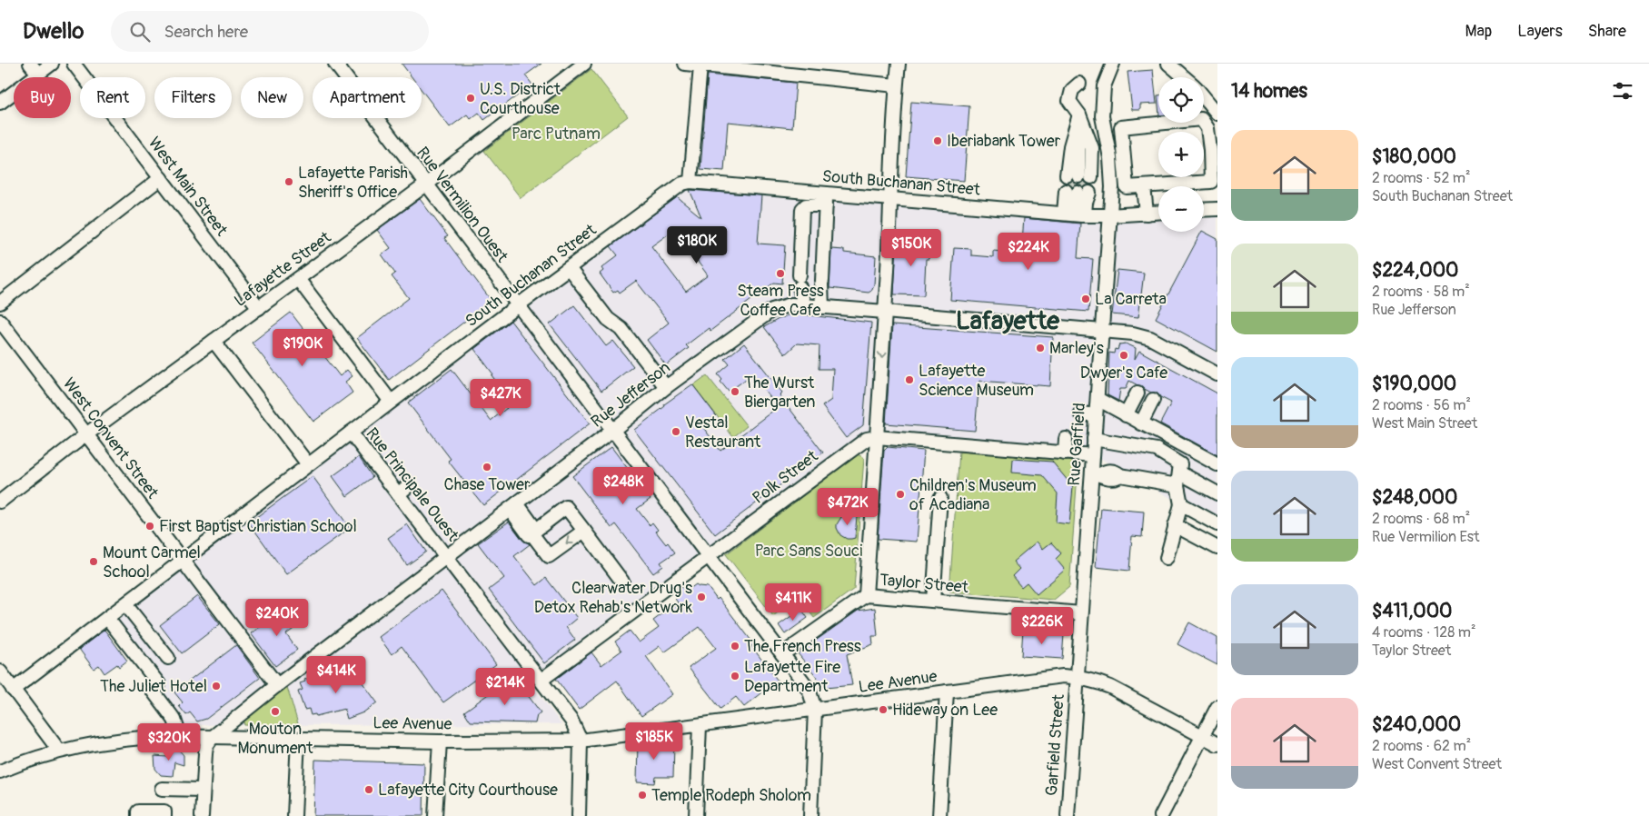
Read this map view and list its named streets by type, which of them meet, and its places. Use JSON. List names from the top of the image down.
{
  "streets": {
    "street": [
      "South Buchanan Street",
      "West Main Street",
      "Rue Vermilion Ouest",
      "Lafayette Street",
      "Rue Jefferson",
      "West Convent Street",
      "Rue Garfield",
      "Polk Street",
      "Rue Principale Ouest",
      "Taylor Street",
      "Lee Avenue",
      "Garfield Street"
    ]
  },
  "crossings": [
    ["South Buchanan Street", "Rue Vermilion Ouest"],
    ["South Buchanan Street", "West Convent Street"],
    ["South Buchanan Street", "Rue Garfield"],
    ["South Buchanan Street", "Rue Principale Ouest"],
    ["West Main Street", "Lafayette Street"],
    ["Rue Vermilion Ouest", "Lafayette Street"],
    ["Rue Vermilion Ouest", "Rue Jefferson"],
    ["Rue Vermilion Ouest", "Polk Street"],
    ["Rue Vermilion Ouest", "Taylor Street"],
    ["Rue Vermilion Ouest", "Lee Avenue"],
    ["Lafayette Street", "West Convent Street"],
    ["Rue Jefferson", "West Convent Street"],
    ["Rue Jefferson", "Rue Garfield"],
    ["Rue Jefferson", "Rue Principale Ouest"],
    ["Rue Jefferson", "Lee Avenue"],
    ["Rue Garfield", "Polk Street"],
    ["Rue Garfield", "Taylor Street"],
    ["Rue Garfield", "Lee Avenue"],
    ["Rue Garfield", "Garfield Street"],
    ["Polk Street", "Rue Principale Ouest"],
    ["Rue Principale Ouest", "Lee Avenue"],
    ["Lee Avenue", "Garfield Street"]
  ],
  "districts": ["Lafayette"],
  "parks": ["Parc Putnam", "Parc Sans Souci"],
  "places": [
    "U.S. District Courthouse",
    "Iberiabank Tower",
    "Lafayette Parish Sheriff's Office",
    "Steam Press Coffee Cafe",
    "La Carreta",
    "Marley's",
    "Dwyer's Cafe",
    "Lafayette Science Museum",
    "The Wurst Biergarten",
    "Vestal Restaurant",
    "Chase Tower",
    "Children's Museum of Acadiana",
    "First Baptist Christian School",
    "Mount Carmel School",
    "Clearwater Drug's Detox Rehab's Network",
    "The French Press",
    "Lafayette Fire Department",
    "The Juliet Hotel",
    "Hideway on Lee",
    "Mouton Monument",
    "Lafayette City Courthouse",
    "Temple Rodeph Sholom"
  ],
  "page": {
    "header": "Dwello",
    "search": "Search here",
    "nav": ["Map", "Layers", "Share"],
    "heading": "14 homes",
    "map_buttons": ["+", "−"],
    "chip": [
      "Buy",
      "Rent",
      "Filters",
      "New",
      "Apartment"
    ],
    "list": [
      {
        "name": "$180,000",
        "note": "2 rooms · 52 m² · South Buchanan Street"
      },
      {
        "name": "$224,000",
        "note": "2 rooms · 58 m² · Rue Jefferson"
      },
      {
        "name": "$190,000",
        "note": "2 rooms · 56 m² · West Main Street"
      },
      {
        "name": "$248,000",
        "note": "2 rooms · 68 m² · Rue Vermilion Est"
      },
      {
        "name": "$411,000",
        "note": "4 rooms · 128 m² · Taylor Street"
      },
      {
        "name": "$240,000",
        "note": "2 rooms · 62 m² · West Convent Street"
      }
    ],
    "price": [
      "$180K",
      "$150K",
      "$224K",
      "$190K",
      "$427K",
      "$248K",
      "$472K",
      "$411K",
      "$240K",
      "$226K",
      "$414K",
      "$214K",
      "$185K",
      "$320K"
    ]
  }
}
